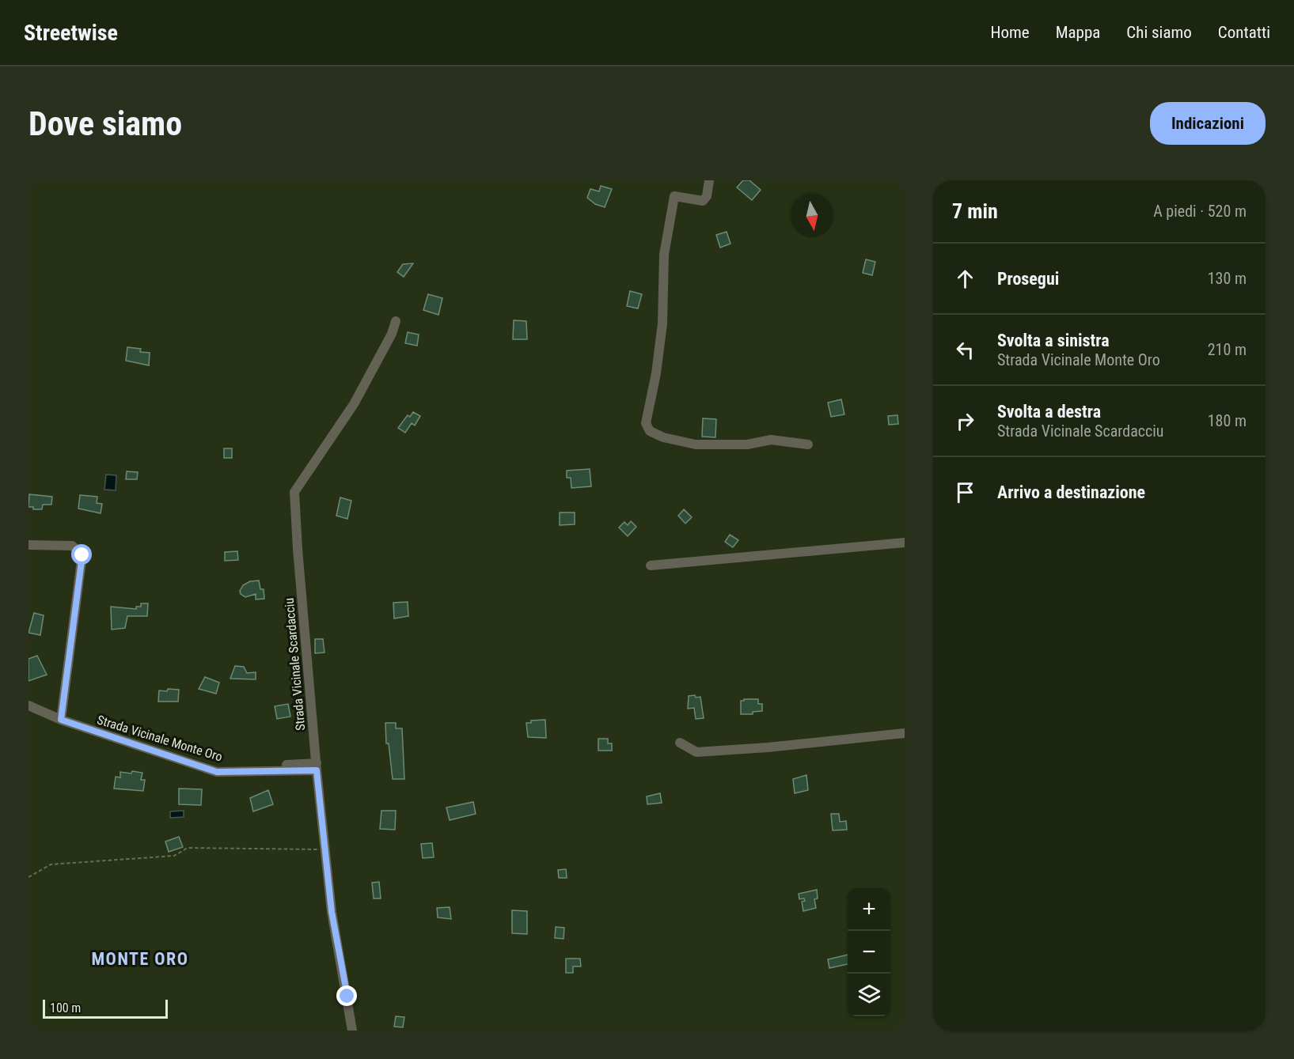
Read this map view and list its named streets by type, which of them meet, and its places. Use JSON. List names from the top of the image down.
{
  "streets": {
    "street": ["Strada Vicinale Scardacciu", "Strada Vicinale Monte Oro"]
  },
  "crossings": [
    ["Strada Vicinale Scardacciu", "Strada Vicinale Monte Oro"]
  ],
  "districts": ["MONTE ORO"],
  "scale_bar": "100 m",
  "north": "bottom",
  "page": {
    "header": "Streetwise",
    "nav": [
      "Home",
      "Mappa",
      "Chi siamo",
      "Contatti"
    ],
    "buttons": "Indicazioni",
    "title": "Dove siamo",
    "heading": ["7 min", "A piedi · 520 m"],
    "list": [
      ["Prosegui", "130 m"],
      ["Svolta a sinistra", "Strada Vicinale Monte Oro", "210 m"],
      ["Svolta a destra", "Strada Vicinale Scardacciu", "180 m"],
      "Arrivo a destinazione"
    ],
    "map_buttons": ["+", "−"],
    "scale": "100 m"
  }
}
